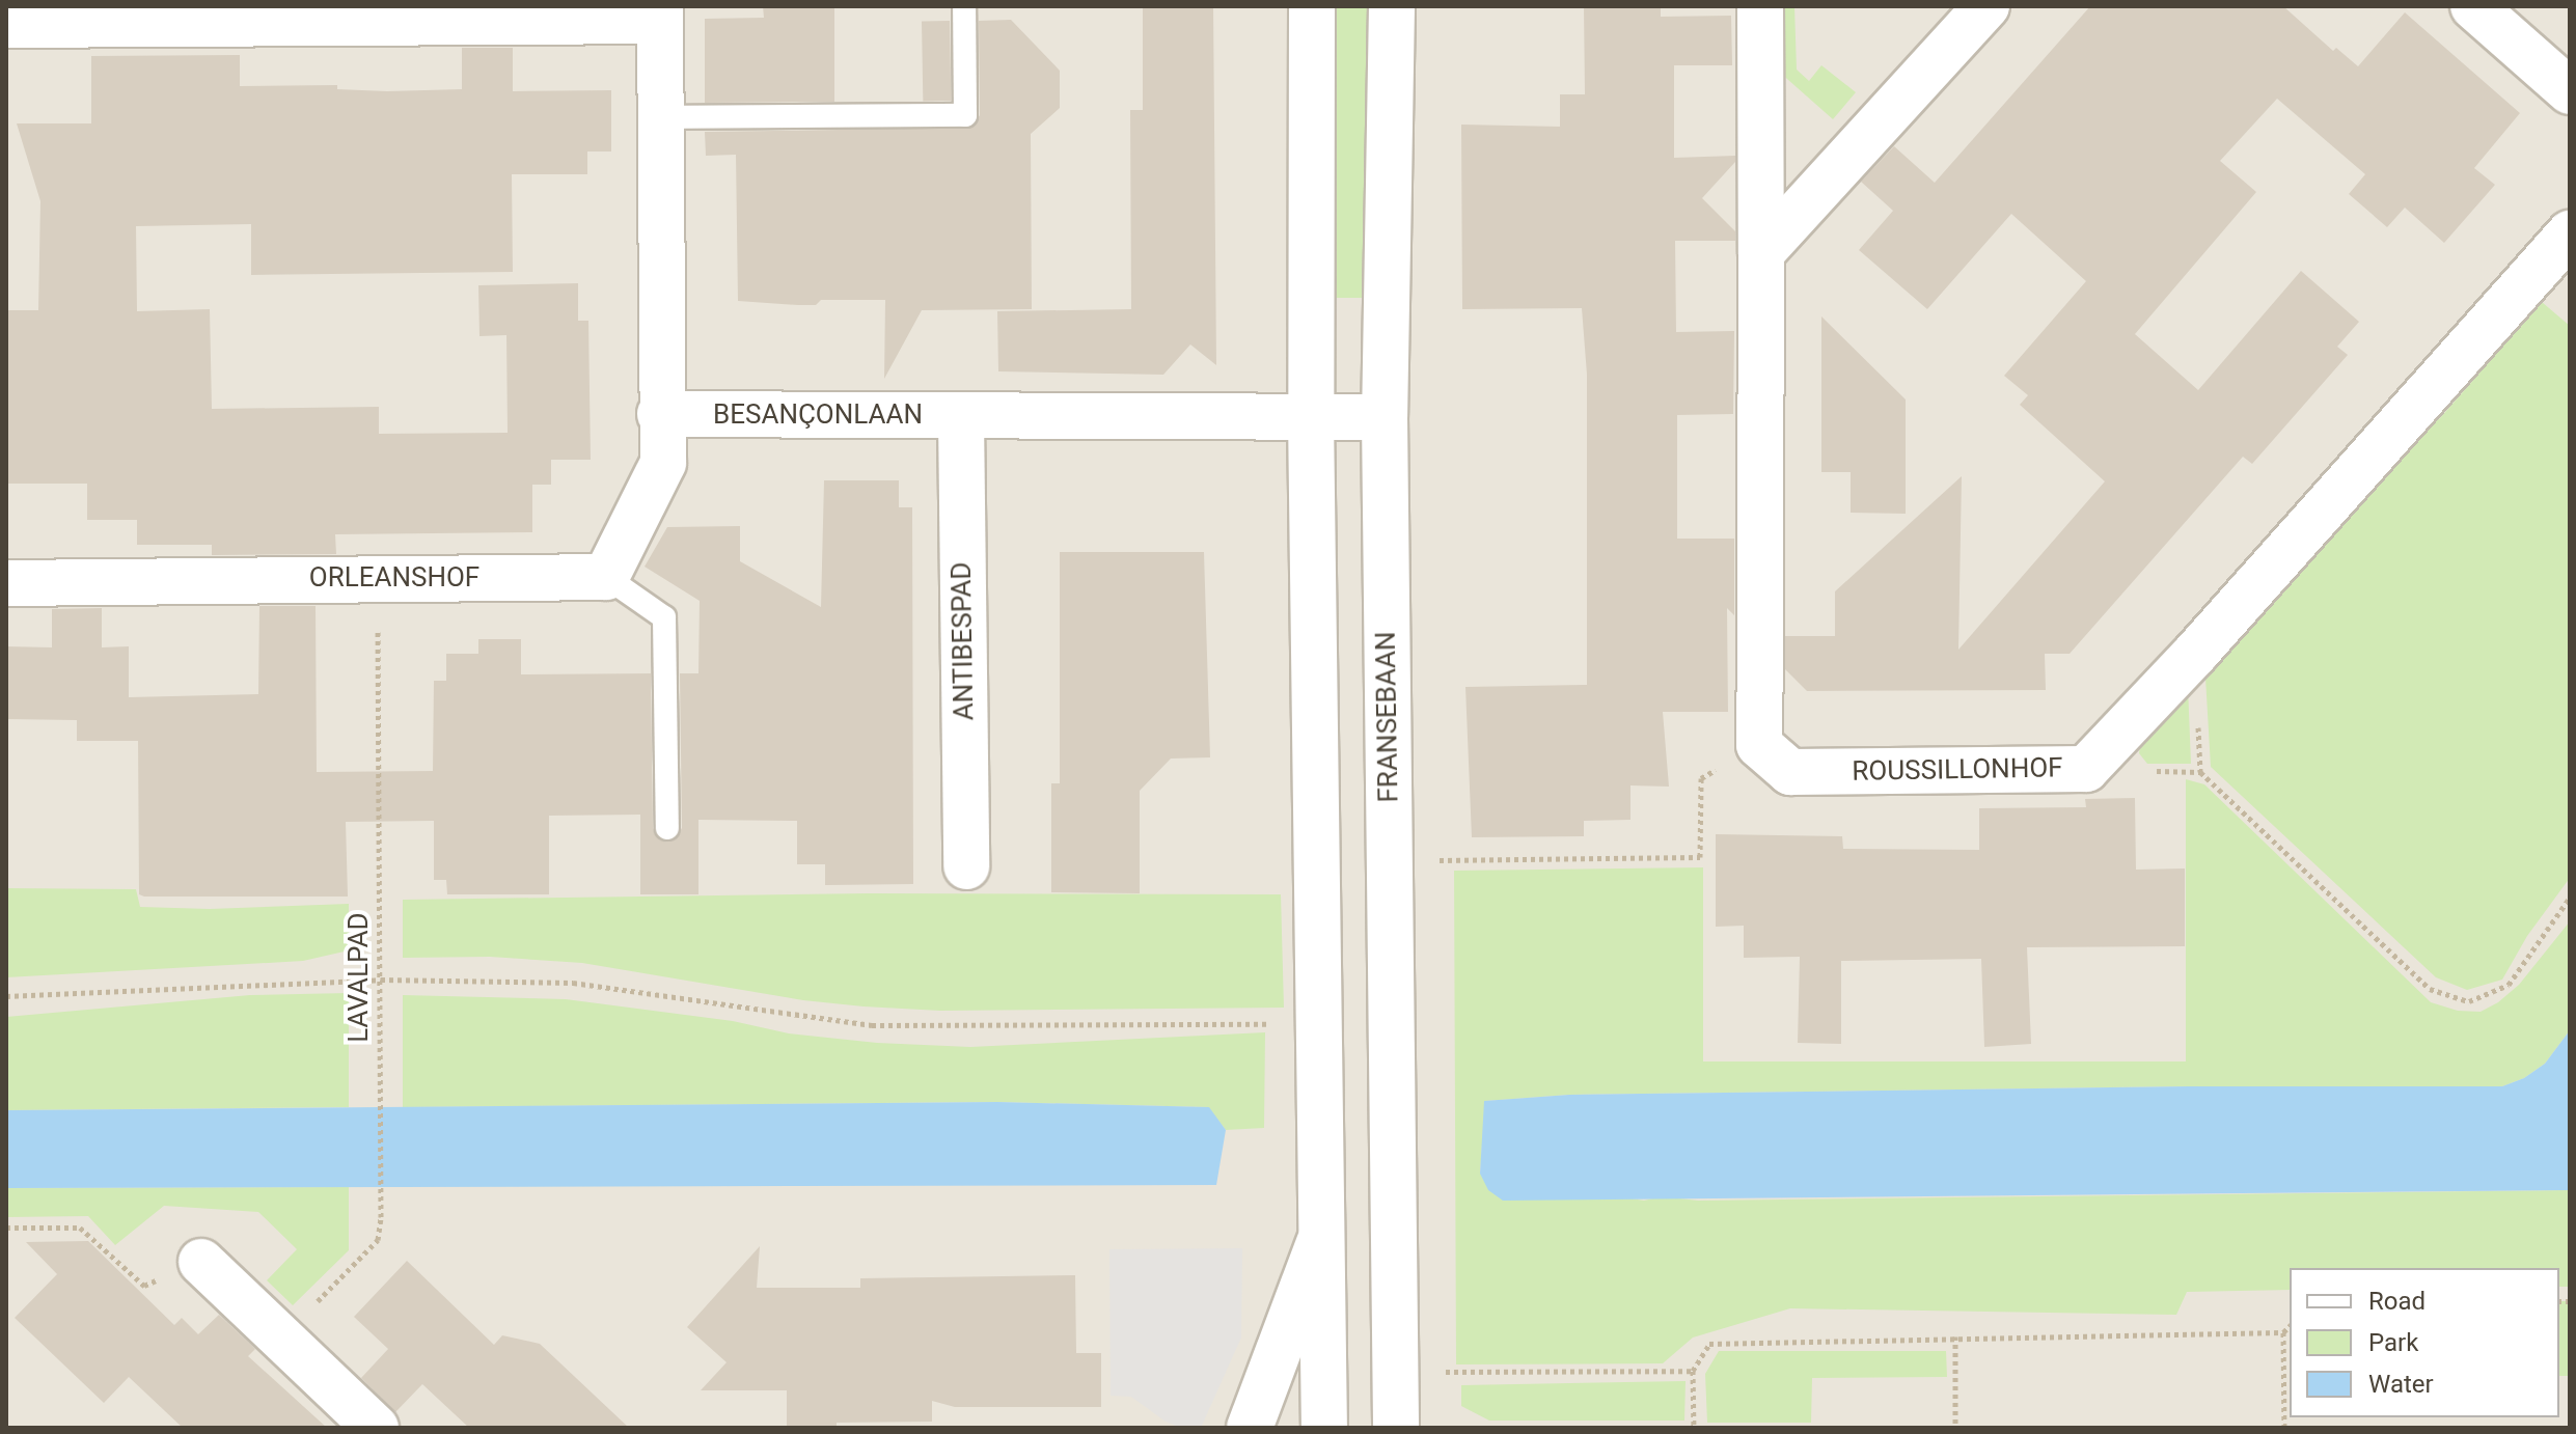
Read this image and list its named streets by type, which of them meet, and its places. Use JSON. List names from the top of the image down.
{
  "streets": {
    "street": [
      "BESANÇONLAAN",
      "ORLEANSHOF",
      "ANTIBESPAD",
      "FRANSEBAAN",
      "ROUSSILLONHOF"
    ],
    "path": ["LAVALPAD"]
  },
  "crossings": [
    ["BESANÇONLAAN", "ANTIBESPAD"],
    ["BESANÇONLAAN", "FRANSEBAAN"],
    ["ORLEANSHOF", "LAVALPAD"]
  ],
  "legend": ["Road", "Park", "Water"]
}
